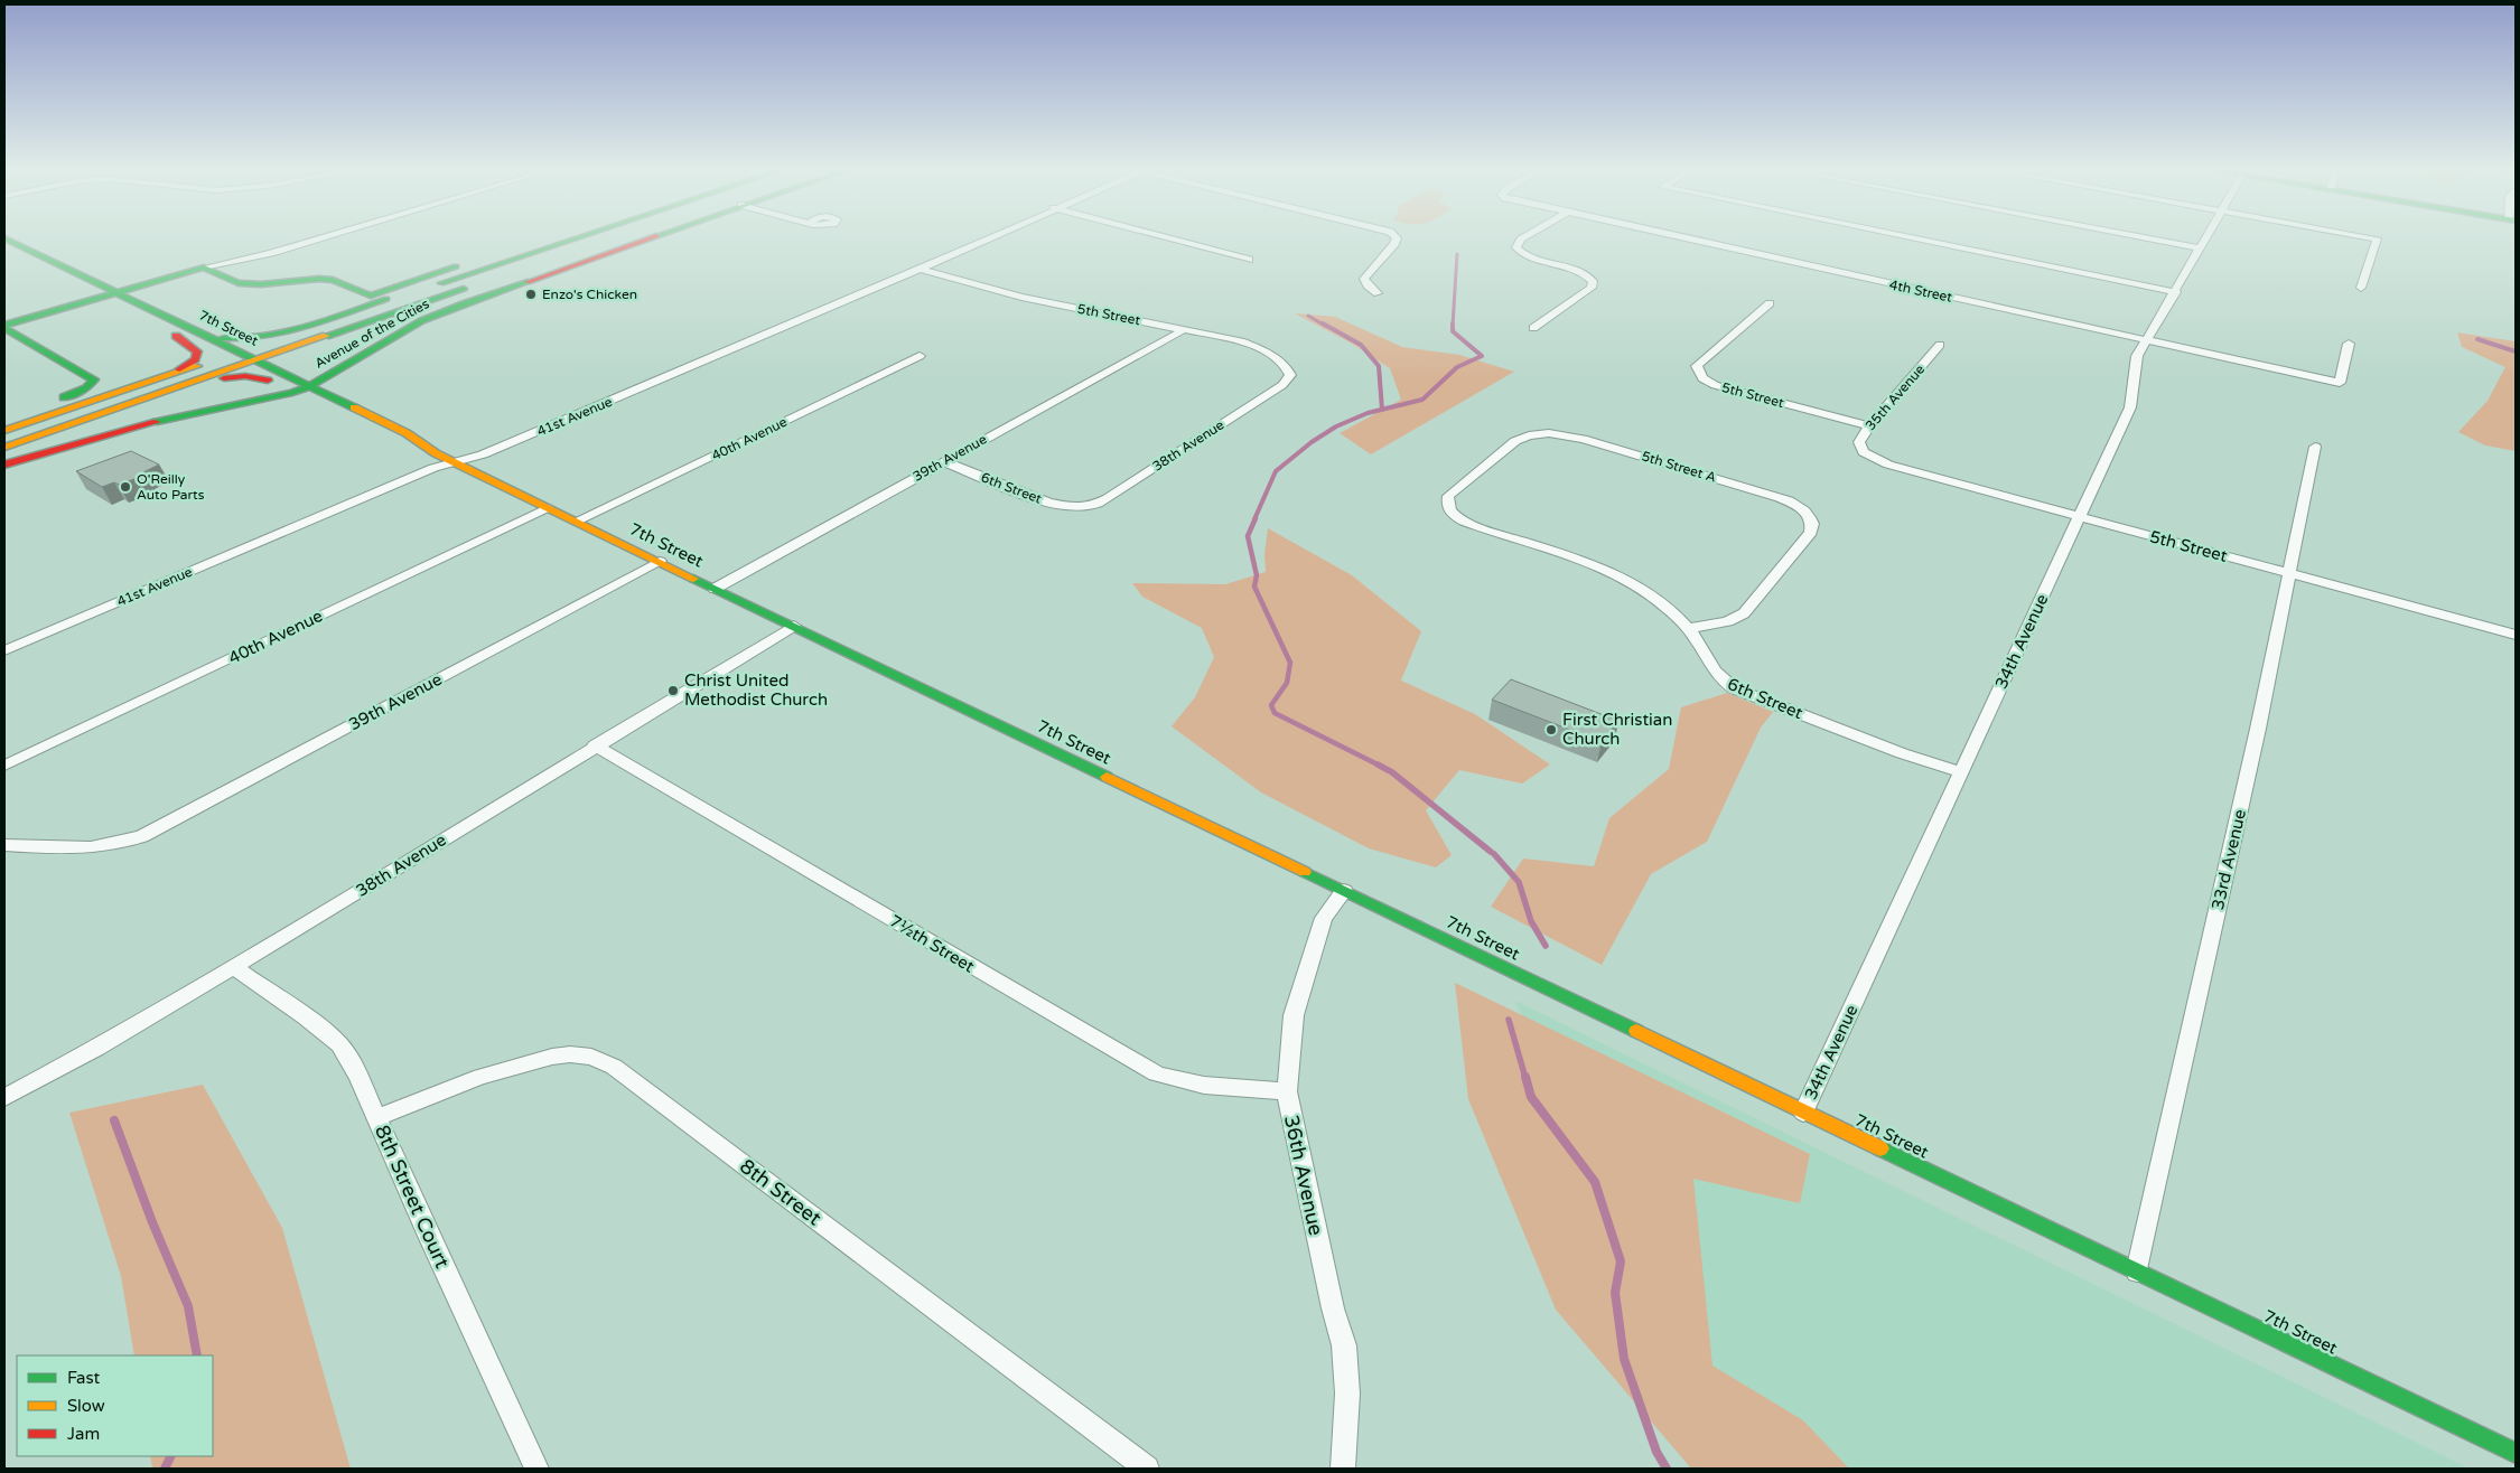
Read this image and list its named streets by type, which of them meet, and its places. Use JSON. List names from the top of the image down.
{
  "streets": {
    "main road": ["7th Street", "Avenue of the Cities"],
    "street": [
      "4th Street",
      "5th Street",
      "35th Avenue",
      "41st Avenue",
      "40th Avenue",
      "38th Avenue",
      "39th Avenue",
      "5th Street A",
      "6th Street",
      "34th Avenue",
      "33rd Avenue",
      "7½th Street",
      "36th Avenue",
      "8th Street",
      "8th Street Court"
    ]
  },
  "crossings": [
    ["4th Street", "34th Avenue"],
    ["5th Street", "35th Avenue"],
    ["5th Street", "41st Avenue"],
    ["5th Street", "38th Avenue"],
    ["5th Street", "39th Avenue"],
    ["5th Street", "34th Avenue"],
    ["5th Street", "33rd Avenue"],
    ["7th Street", "Avenue of the Cities"],
    ["7th Street", "41st Avenue"],
    ["7th Street", "40th Avenue"],
    ["7th Street", "38th Avenue"],
    ["7th Street", "39th Avenue"],
    ["7th Street", "34th Avenue"],
    ["7th Street", "33rd Avenue"],
    ["7th Street", "36th Avenue"],
    ["38th Avenue", "6th Street"],
    ["38th Avenue", "7½th Street"],
    ["38th Avenue", "8th Street Court"],
    ["39th Avenue", "6th Street"],
    ["5th Street A", "6th Street"],
    ["6th Street", "34th Avenue"],
    ["7½th Street", "36th Avenue"],
    ["8th Street", "8th Street Court"]
  ],
  "places": [
    "Enzo's Chicken",
    "O'Reilly Auto Parts",
    "Christ United Methodist Church",
    "First Christian Church"
  ],
  "legend": ["Fast", "Slow", "Jam"]
}
